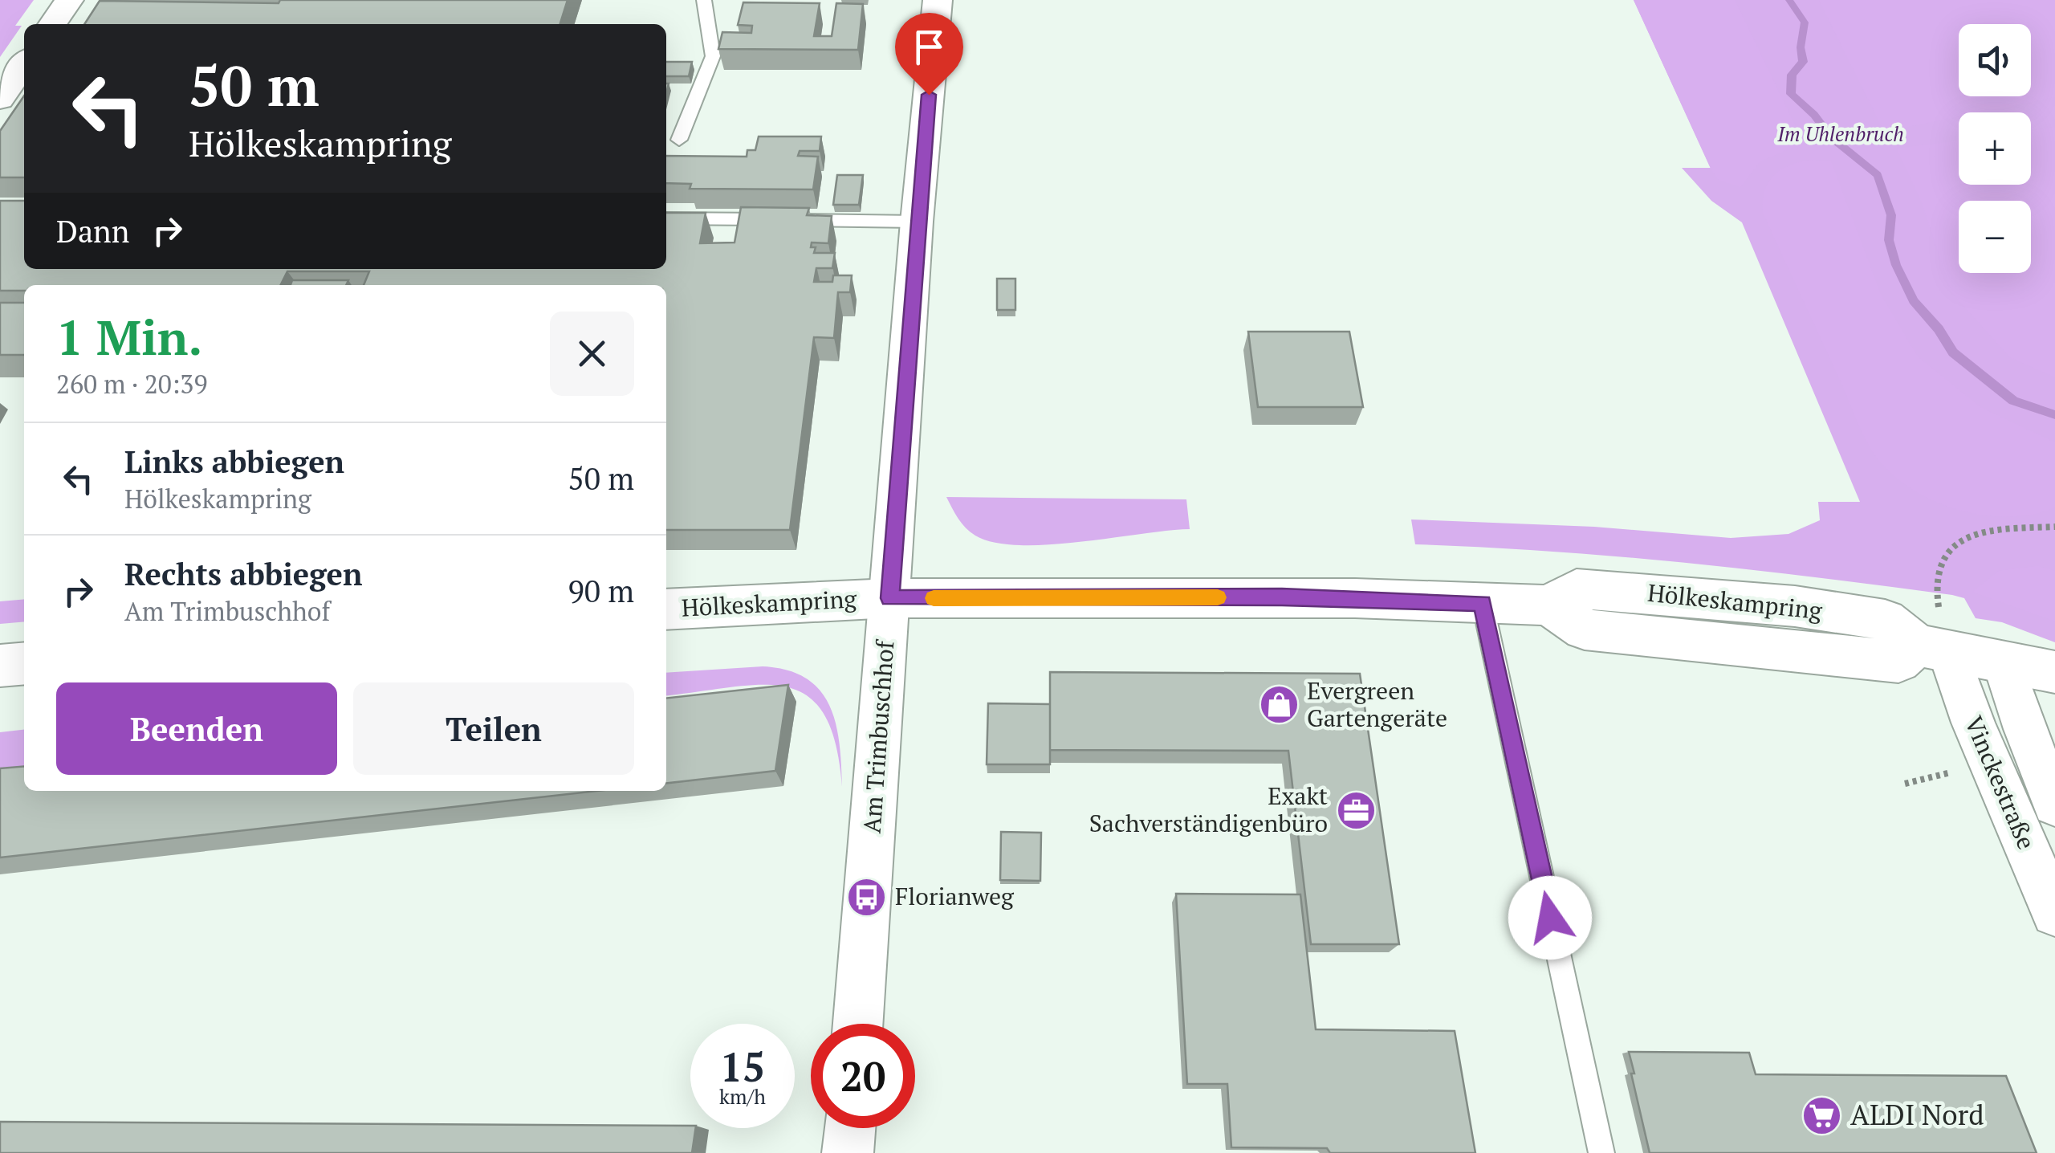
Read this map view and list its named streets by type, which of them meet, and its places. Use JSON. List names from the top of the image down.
{
  "streets": {
    "main road": ["Hölkeskampring"],
    "street": ["Am Trimbuschhof", "Vinckestraße"]
  },
  "crossings": [
    ["Hölkeskampring", "Am Trimbuschhof"],
    ["Hölkeskampring", "Vinckestraße"]
  ],
  "parks": ["Im Uhlenbruch"],
  "places": {
    "shop": ["Evergreen Gartengeräte"],
    "office": ["Exakt Sachverständigenbüro"],
    "bus stop": ["Florianweg"],
    "supermarket": ["ALDI Nord"]
  },
  "page": {
    "map_buttons": ["+", "−"],
    "turn": ["50 m", "Hölkeskampring"],
    "then": "Dann",
    "heading": ["1 Min.", "260 m · 20:39"],
    "list": [
      {
        "name": "Links abbiegen",
        "note": "Hölkeskampring",
        "value": "50 m"
      },
      {
        "name": "Rechts abbiegen",
        "note": "Am Trimbuschhof",
        "value": "90 m"
      }
    ],
    "buttons": ["Beenden", "Teilen"],
    "speed": "15 km/h",
    "limit": "20"
  }
}
